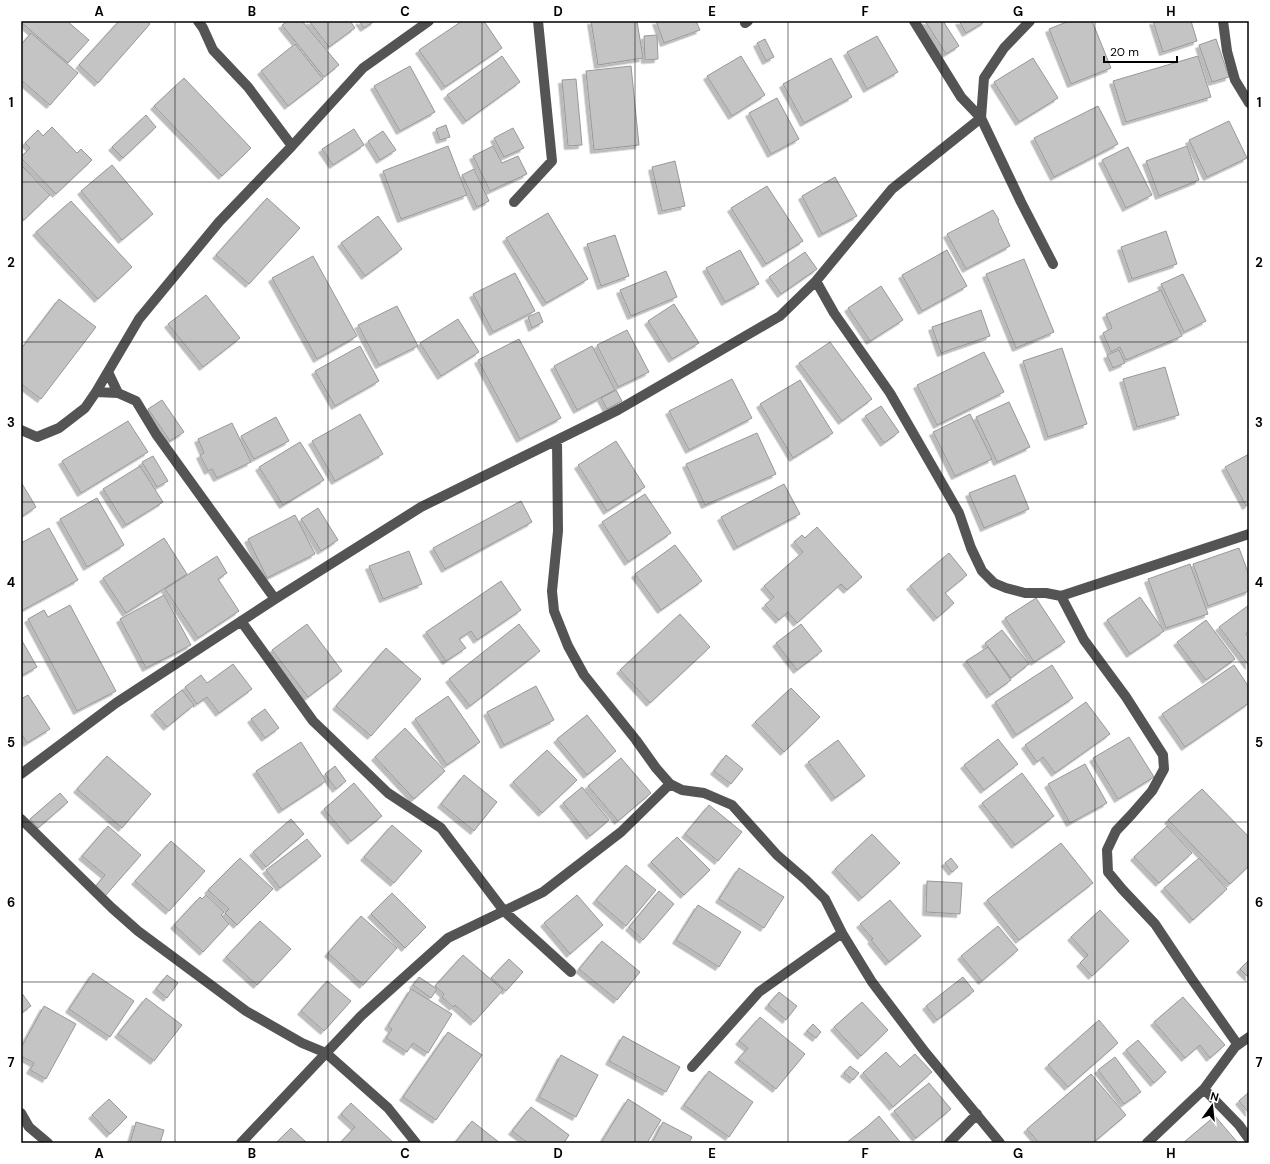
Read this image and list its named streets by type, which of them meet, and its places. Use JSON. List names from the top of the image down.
{
  "scale_bar": "20 m",
  "north": "top",
  "grid": {
    "columns": [
      "A",
      "B",
      "C",
      "D",
      "E",
      "F",
      "G",
      "H"
    ],
    "rows": [
      "1",
      "2",
      "3",
      "4",
      "5",
      "6",
      "7"
    ]
  }
}
